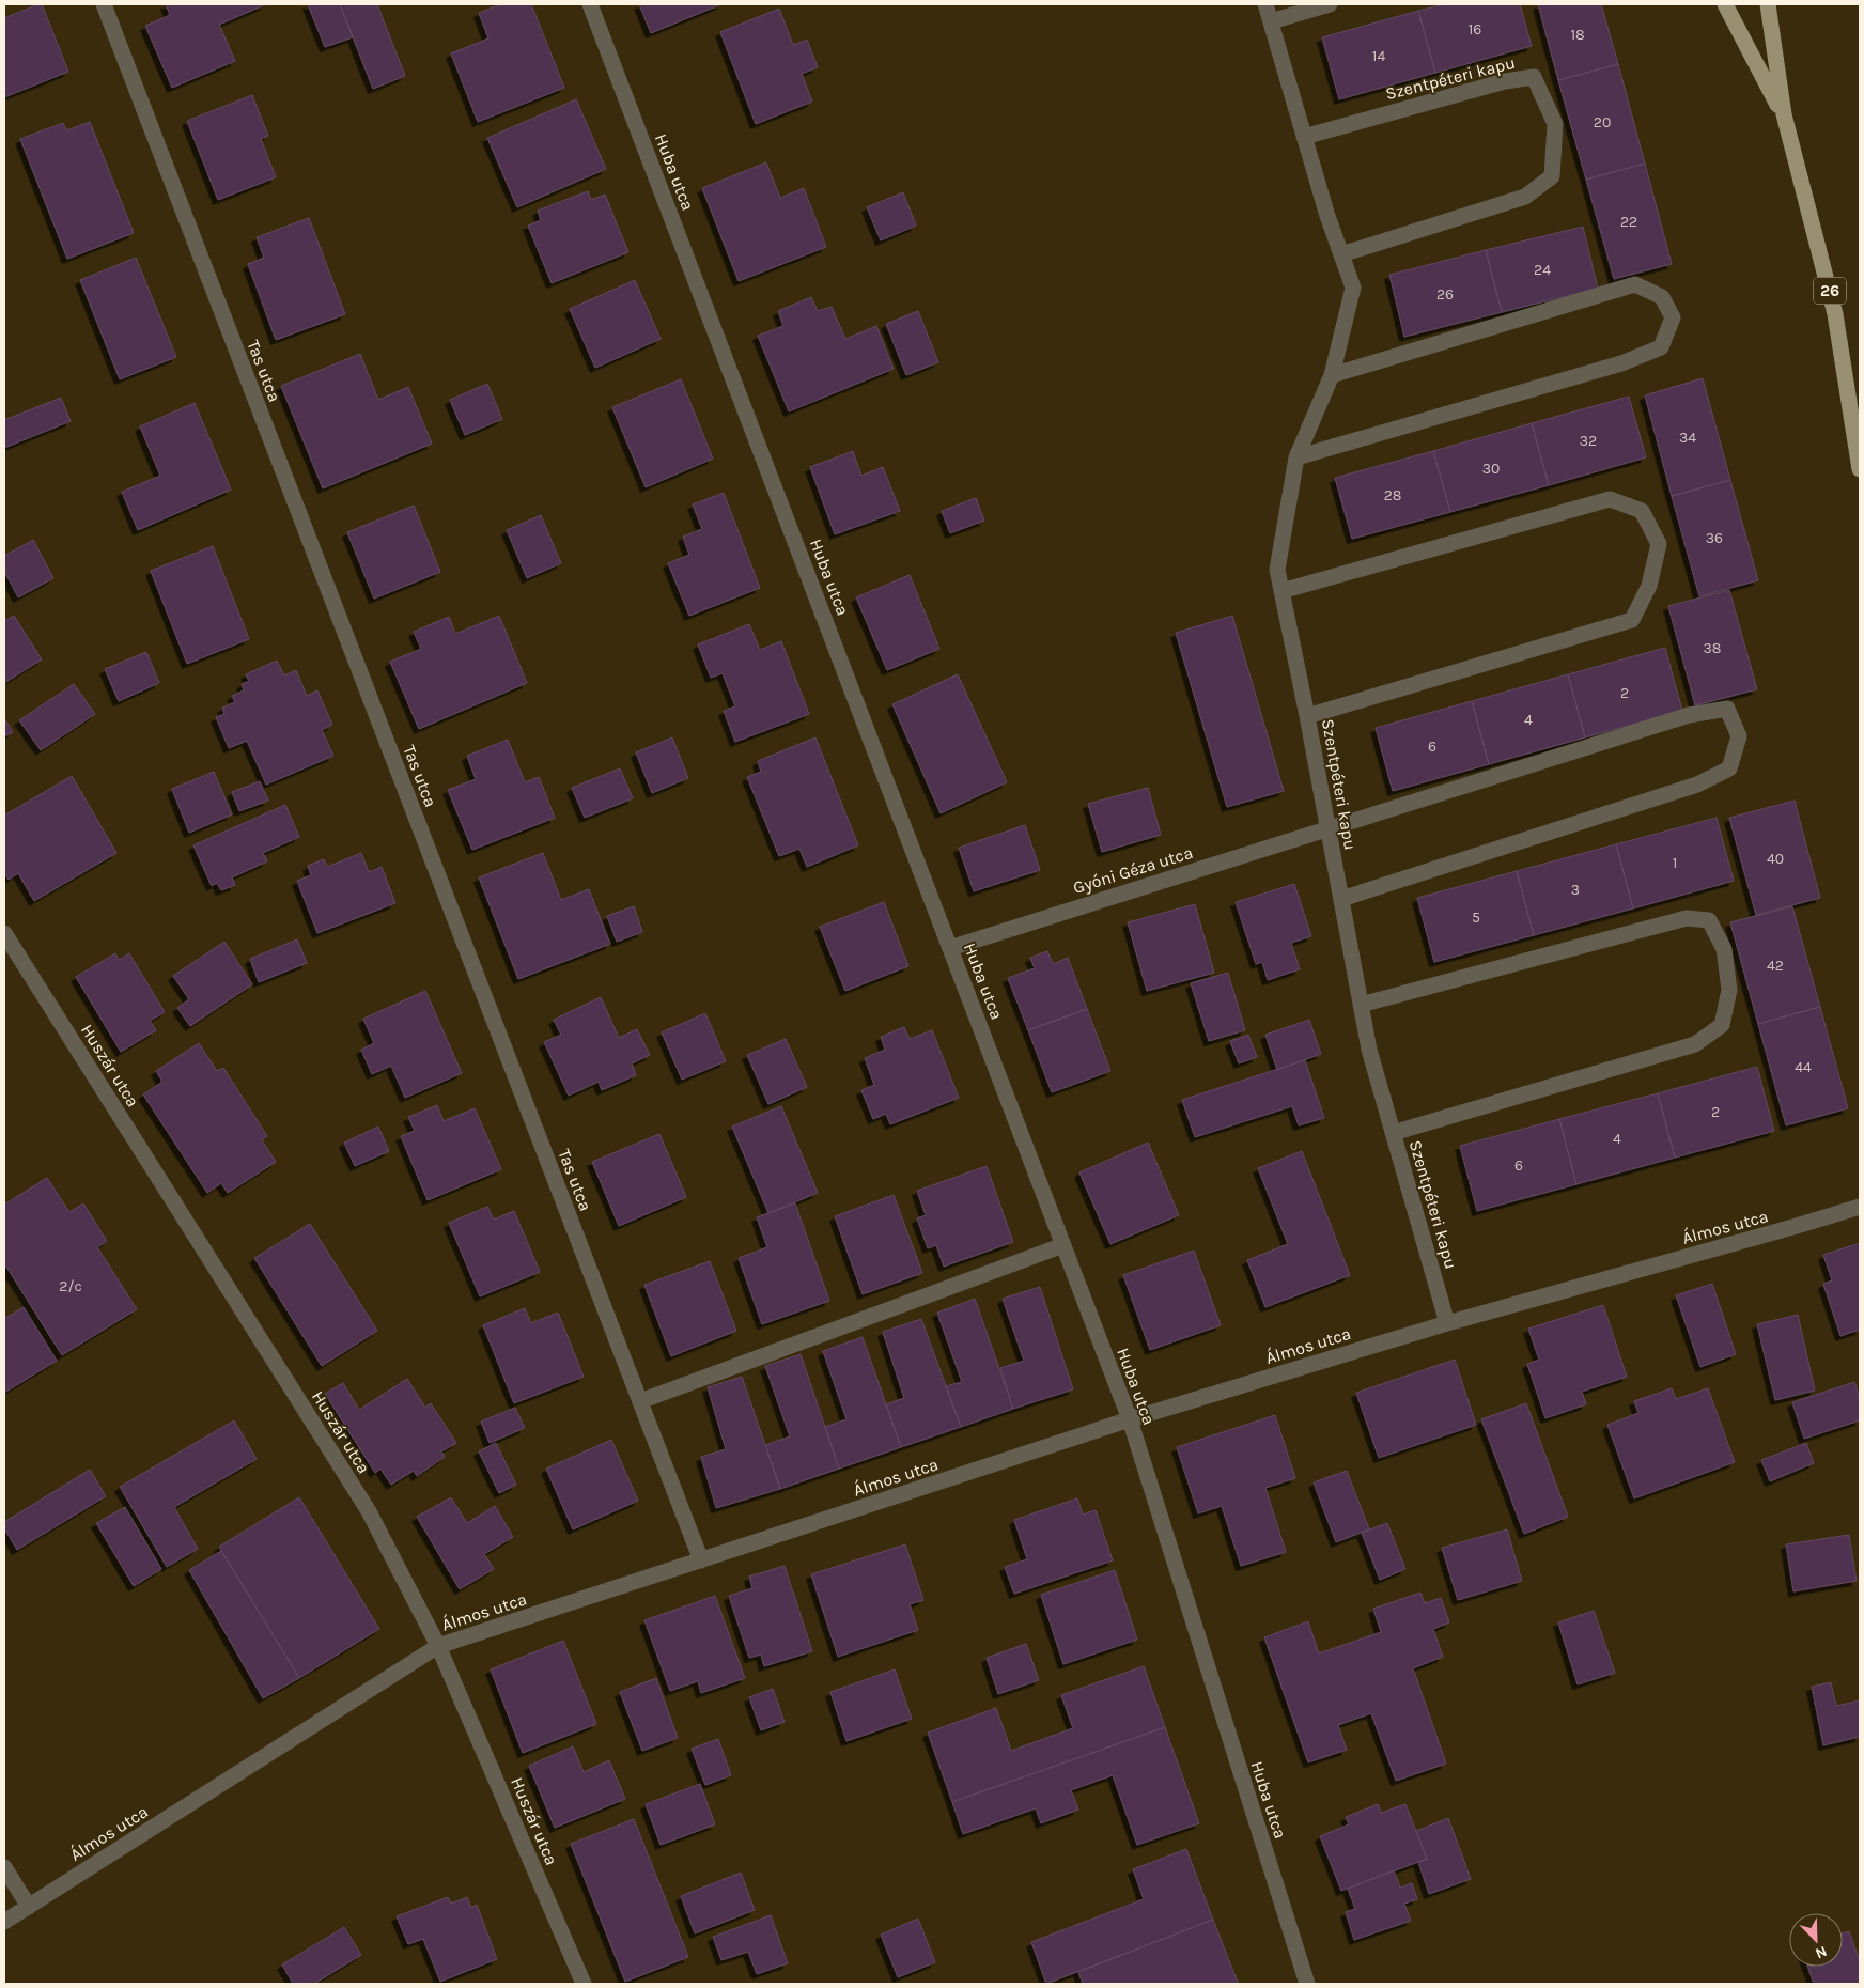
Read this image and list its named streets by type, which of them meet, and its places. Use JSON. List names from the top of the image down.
{
  "streets": {
    "main road": ["26"],
    "street": [
      "Szentpéteri kapu",
      "Huba utca",
      "Tas utca",
      "Gyóni Géza utca",
      "Huszár utca",
      "Álmos utca"
    ]
  },
  "crossings": [
    ["Szentpéteri kapu", "Gyóni Géza utca"],
    ["Szentpéteri kapu", "Álmos utca"],
    ["Huba utca", "Gyóni Géza utca"],
    ["Huba utca", "Álmos utca"],
    ["Tas utca", "Álmos utca"],
    ["Huszár utca", "Álmos utca"]
  ],
  "house_numbers": [
    "16",
    "18",
    "14",
    "20",
    "22",
    "24",
    "26",
    "34",
    "32",
    "30",
    "28",
    "36",
    "38",
    "2",
    "4",
    "6",
    "40",
    "1",
    "3",
    "5",
    "42",
    "44",
    "2",
    "4",
    "6",
    "2/c"
  ],
  "north": "bottom right"
}
